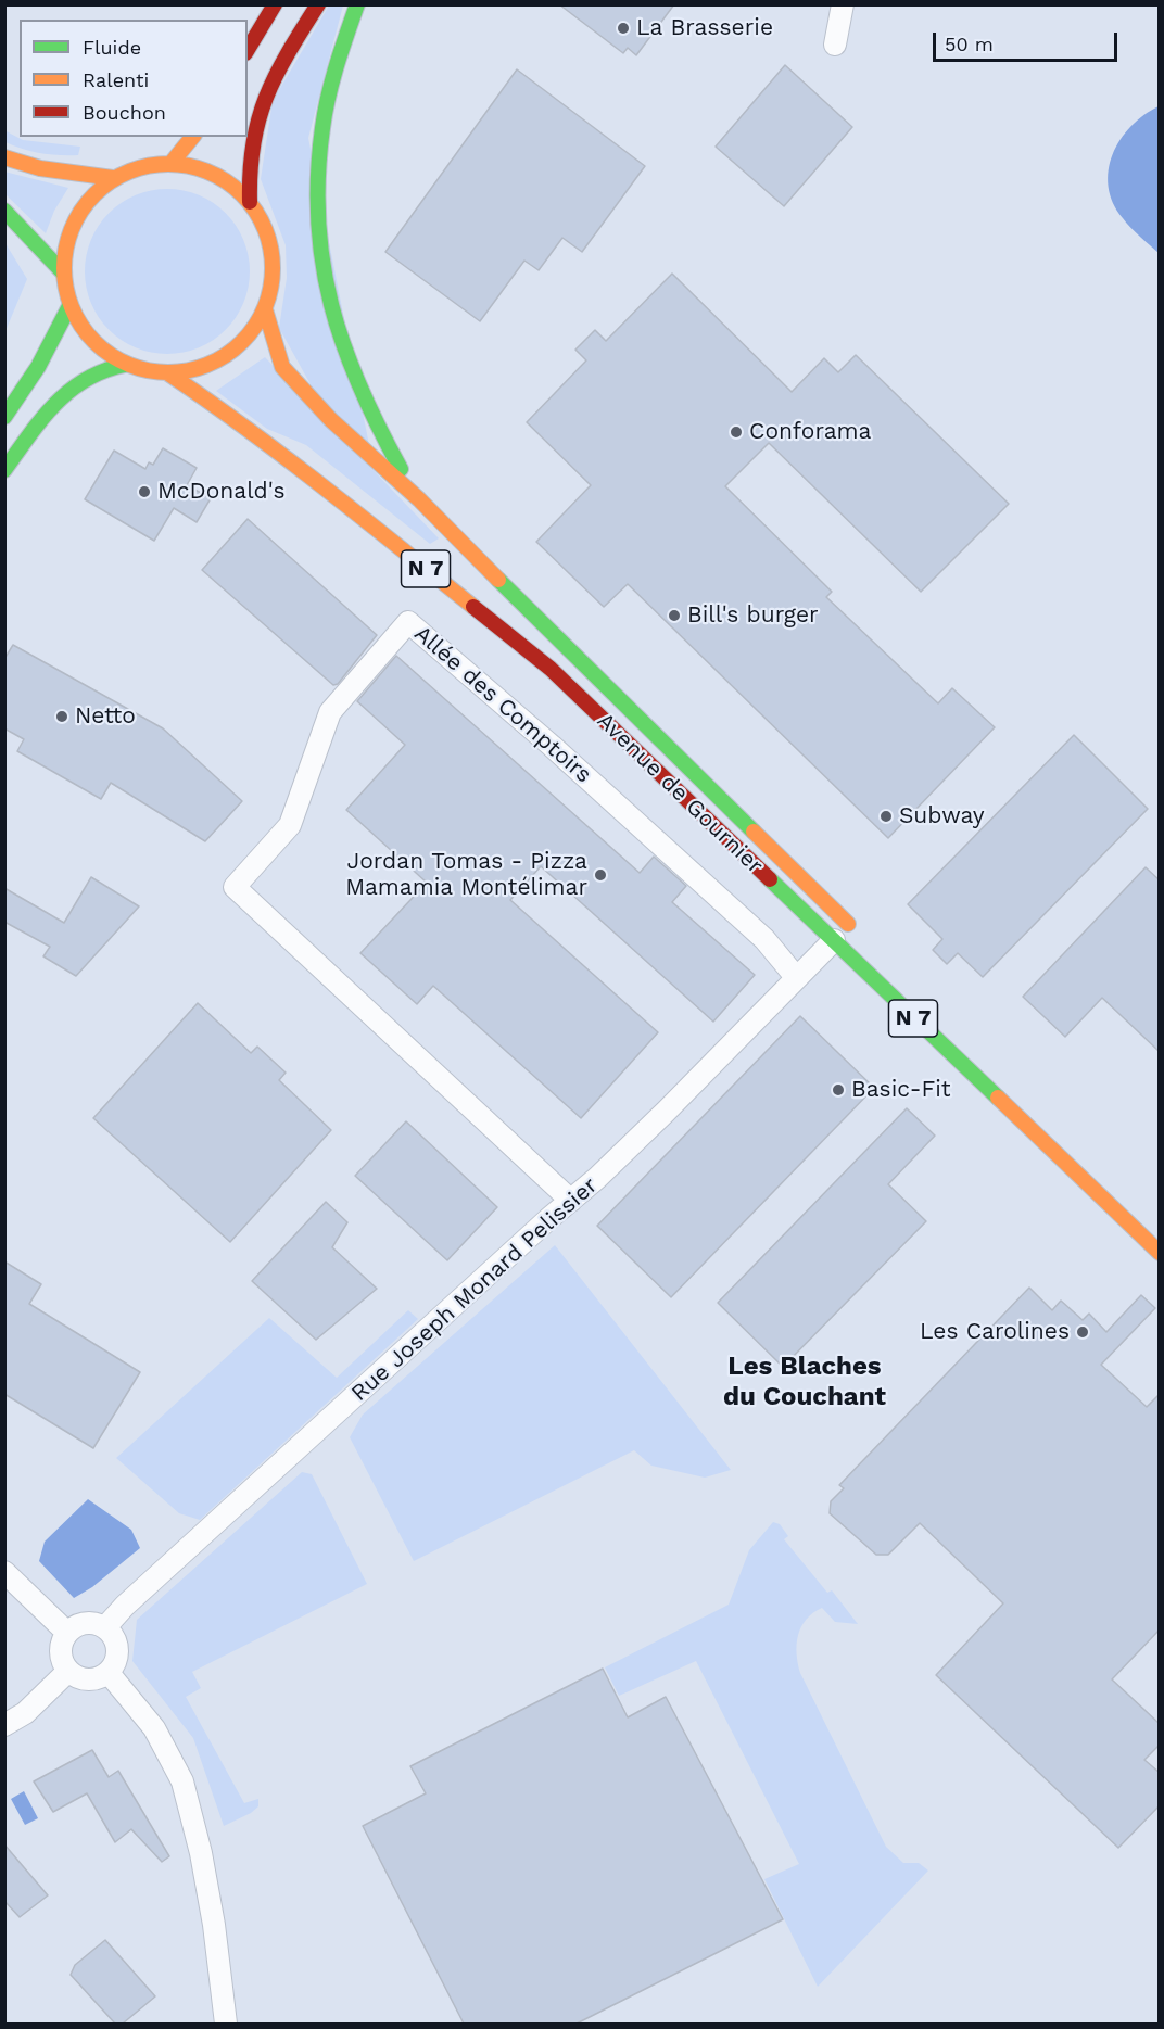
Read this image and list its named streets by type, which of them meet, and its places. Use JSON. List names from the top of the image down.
{
  "streets": {
    "main road": ["N 7", "Avenue de Gournier"],
    "street": ["Allée des Comptoirs", "Rue Joseph Monard Pelissier"]
  },
  "crossings": [
    ["N 7", "Avenue de Gournier"],
    ["Allée des Comptoirs", "Rue Joseph Monard Pelissier"],
    ["Avenue de Gournier", "Rue Joseph Monard Pelissier"]
  ],
  "districts": ["Les Blaches du Couchant"],
  "places": [
    "La Brasserie",
    "Conforama",
    "McDonald's",
    "Bill's burger",
    "Netto",
    "Subway",
    "Jordan Tomas - Pizza Mamamia Montélimar",
    "Basic-Fit",
    "Les Carolines"
  ],
  "legend": ["Fluide", "Ralenti", "Bouchon"],
  "scale_bar": "50 m"
}
